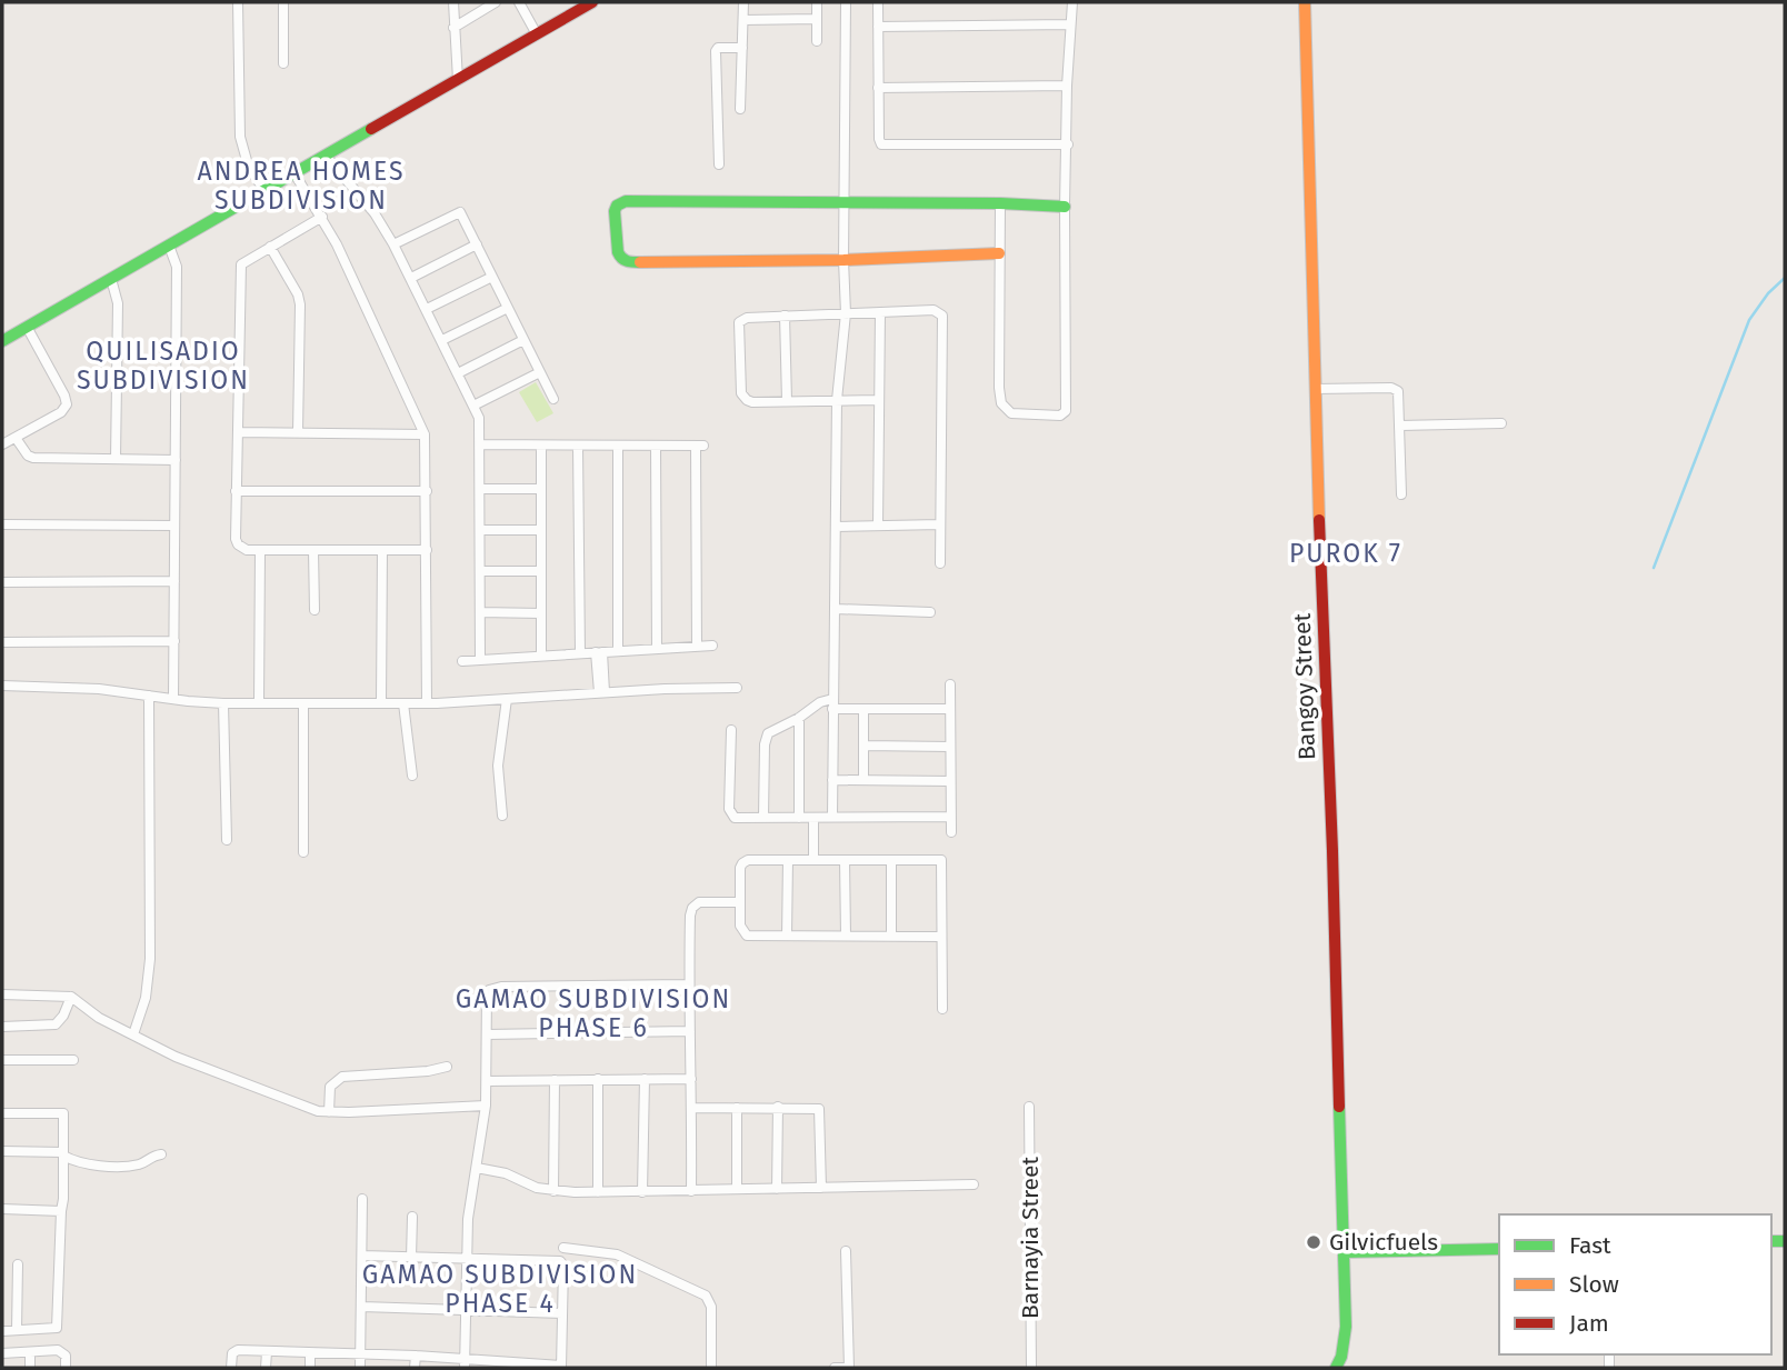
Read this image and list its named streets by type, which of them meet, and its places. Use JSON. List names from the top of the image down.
{
  "streets": {
    "main road": ["Bangoy Street"],
    "street": ["Barnayia Street"]
  },
  "districts": [
    "ANDREA HOMES SUBDIVISION",
    "QUILISADIO SUBDIVISION",
    "PUROK 7",
    "GAMAO SUBDIVISION PHASE 6",
    "GAMAO SUBDIVISION PHASE 4"
  ],
  "places": ["Gilvicfuels"],
  "legend": ["Fast", "Slow", "Jam"]
}
